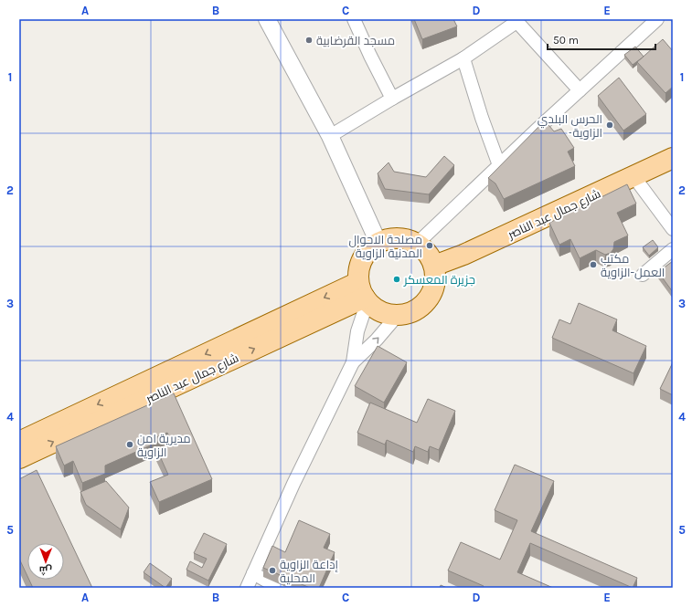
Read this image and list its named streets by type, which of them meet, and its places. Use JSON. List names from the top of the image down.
{
  "streets": {
    "main road": ["شارع جمال عبد الناصر"]
  },
  "places": [
    "مسجد القرضابية",
    "الحرس البلدي -الزاوية",
    "مصلحة الاحوال المدنية الزاوية",
    "مكتب العمل-الزاوية",
    "جزيرة المعسكر",
    "مديرية امن الزاوية",
    "إداعة الزاوية المحلية"
  ],
  "scale_bar": "50 m",
  "north": "bottom",
  "grid": {
    "columns": [
      "A",
      "B",
      "C",
      "D",
      "E"
    ],
    "rows": [
      "1",
      "2",
      "3",
      "4",
      "5"
    ]
  }
}
